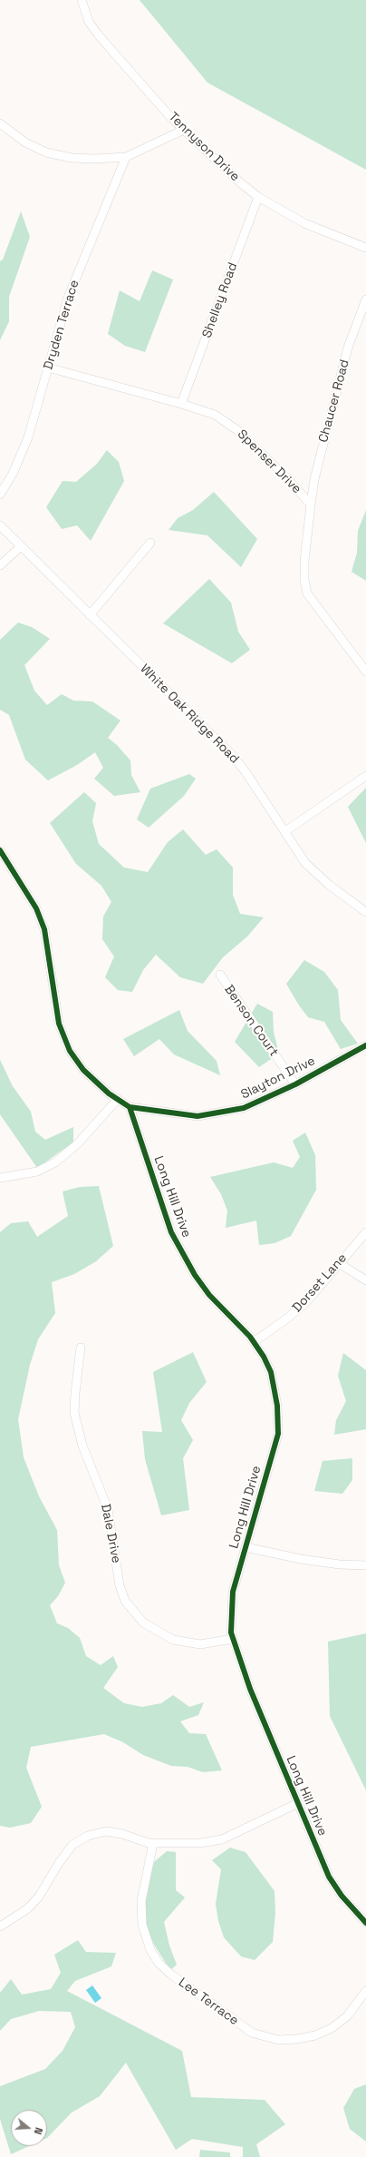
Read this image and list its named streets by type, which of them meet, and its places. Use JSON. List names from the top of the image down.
{
  "streets": {
    "street": [
      "Tennyson Drive",
      "Shelley Road",
      "Dryden Terrace",
      "Chaucer Road",
      "Spenser Drive",
      "White Oak Ridge Road",
      "Benson Court",
      "Slayton Drive",
      "Long Hill Drive",
      "Dorset Lane",
      "Dale Drive",
      "Lee Terrace"
    ]
  },
  "crossings": [
    ["Tennyson Drive", "Shelley Road"],
    ["Shelley Road", "Spenser Drive"],
    ["Dryden Terrace", "Spenser Drive"],
    ["Chaucer Road", "Spenser Drive"],
    ["Benson Court", "Slayton Drive"],
    ["Slayton Drive", "Long Hill Drive"],
    ["Long Hill Drive", "Dorset Lane"],
    ["Long Hill Drive", "Dale Drive"]
  ],
  "north": "right"
}
